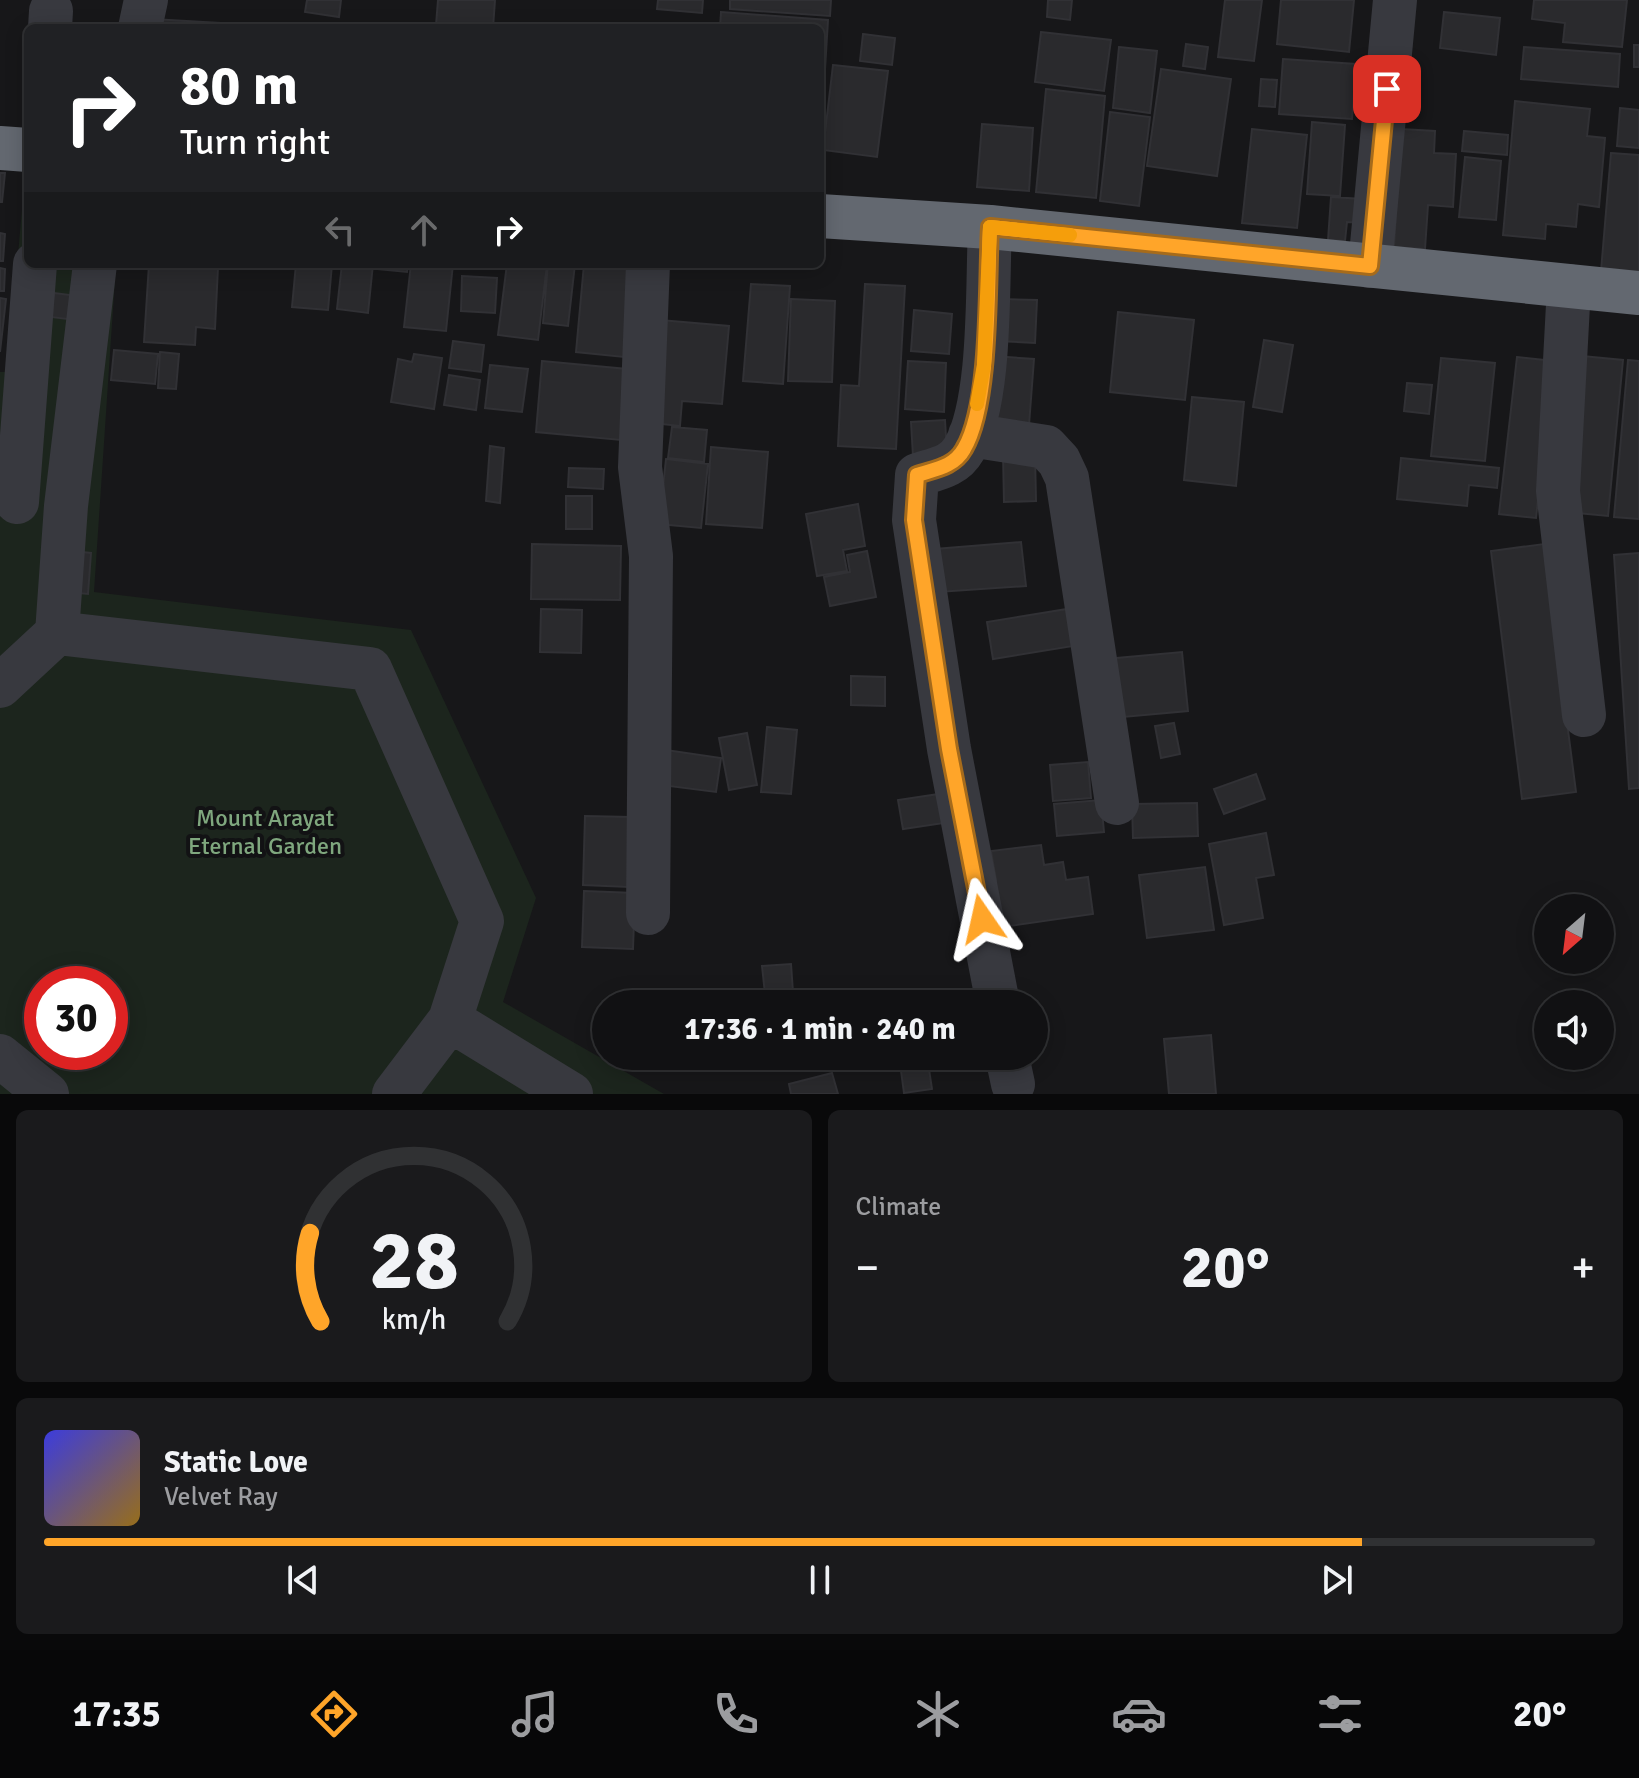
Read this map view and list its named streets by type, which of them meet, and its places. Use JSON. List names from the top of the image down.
{
  "parks": ["Mount Arayat Eternal Garden"],
  "north": "bottom left",
  "page": {
    "turn": ["80 m", "Turn right"],
    "limit": "30",
    "trip": "17:36 · 1 min · 240 m",
    "tile": "Climate",
    "heat": ["−", "20°", "+"],
    "song": ["Static Love", "Velvet Ray"],
    "tabs": ["17:35", "20°"],
    "gauge": ["28", "km/h"]
  }
}
